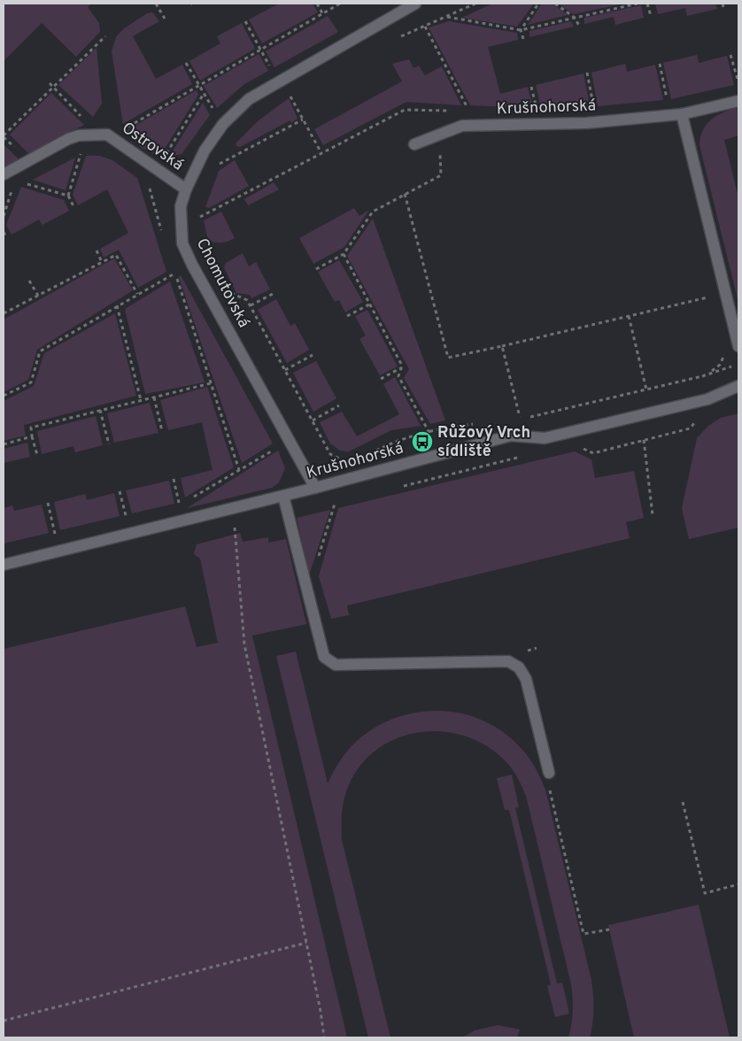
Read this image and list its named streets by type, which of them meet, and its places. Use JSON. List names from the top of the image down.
{
  "streets": {
    "street": ["Krušnohorská", "Ostrovská", "Chomutovská"]
  },
  "crossings": [
    ["Krušnohorská", "Chomutovská"],
    ["Ostrovská", "Chomutovská"]
  ],
  "places": {
    "bus stop": ["Růžový Vrch sídliště"]
  }
}
